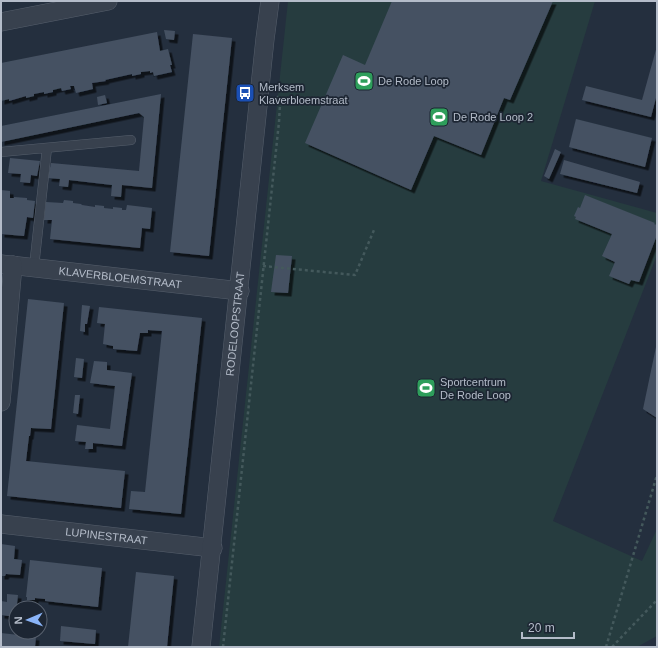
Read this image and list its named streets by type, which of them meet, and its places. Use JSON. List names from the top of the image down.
{
  "streets": {
    "street": ["KLAVERBLOEMSTRAAT", "RODELOOPSTRAAT", "LUPINESTRAAT"]
  },
  "crossings": [
    ["KLAVERBLOEMSTRAAT", "RODELOOPSTRAAT"],
    ["RODELOOPSTRAAT", "LUPINESTRAAT"]
  ],
  "places": {
    "sports": ["De Rode Loop", "De Rode Loop 2", "Sportcentrum De Rode Loop"],
    "bus stop": ["Merksem Klaverbloemstraat"]
  },
  "scale_bar": "20 m",
  "north": "left"
}
